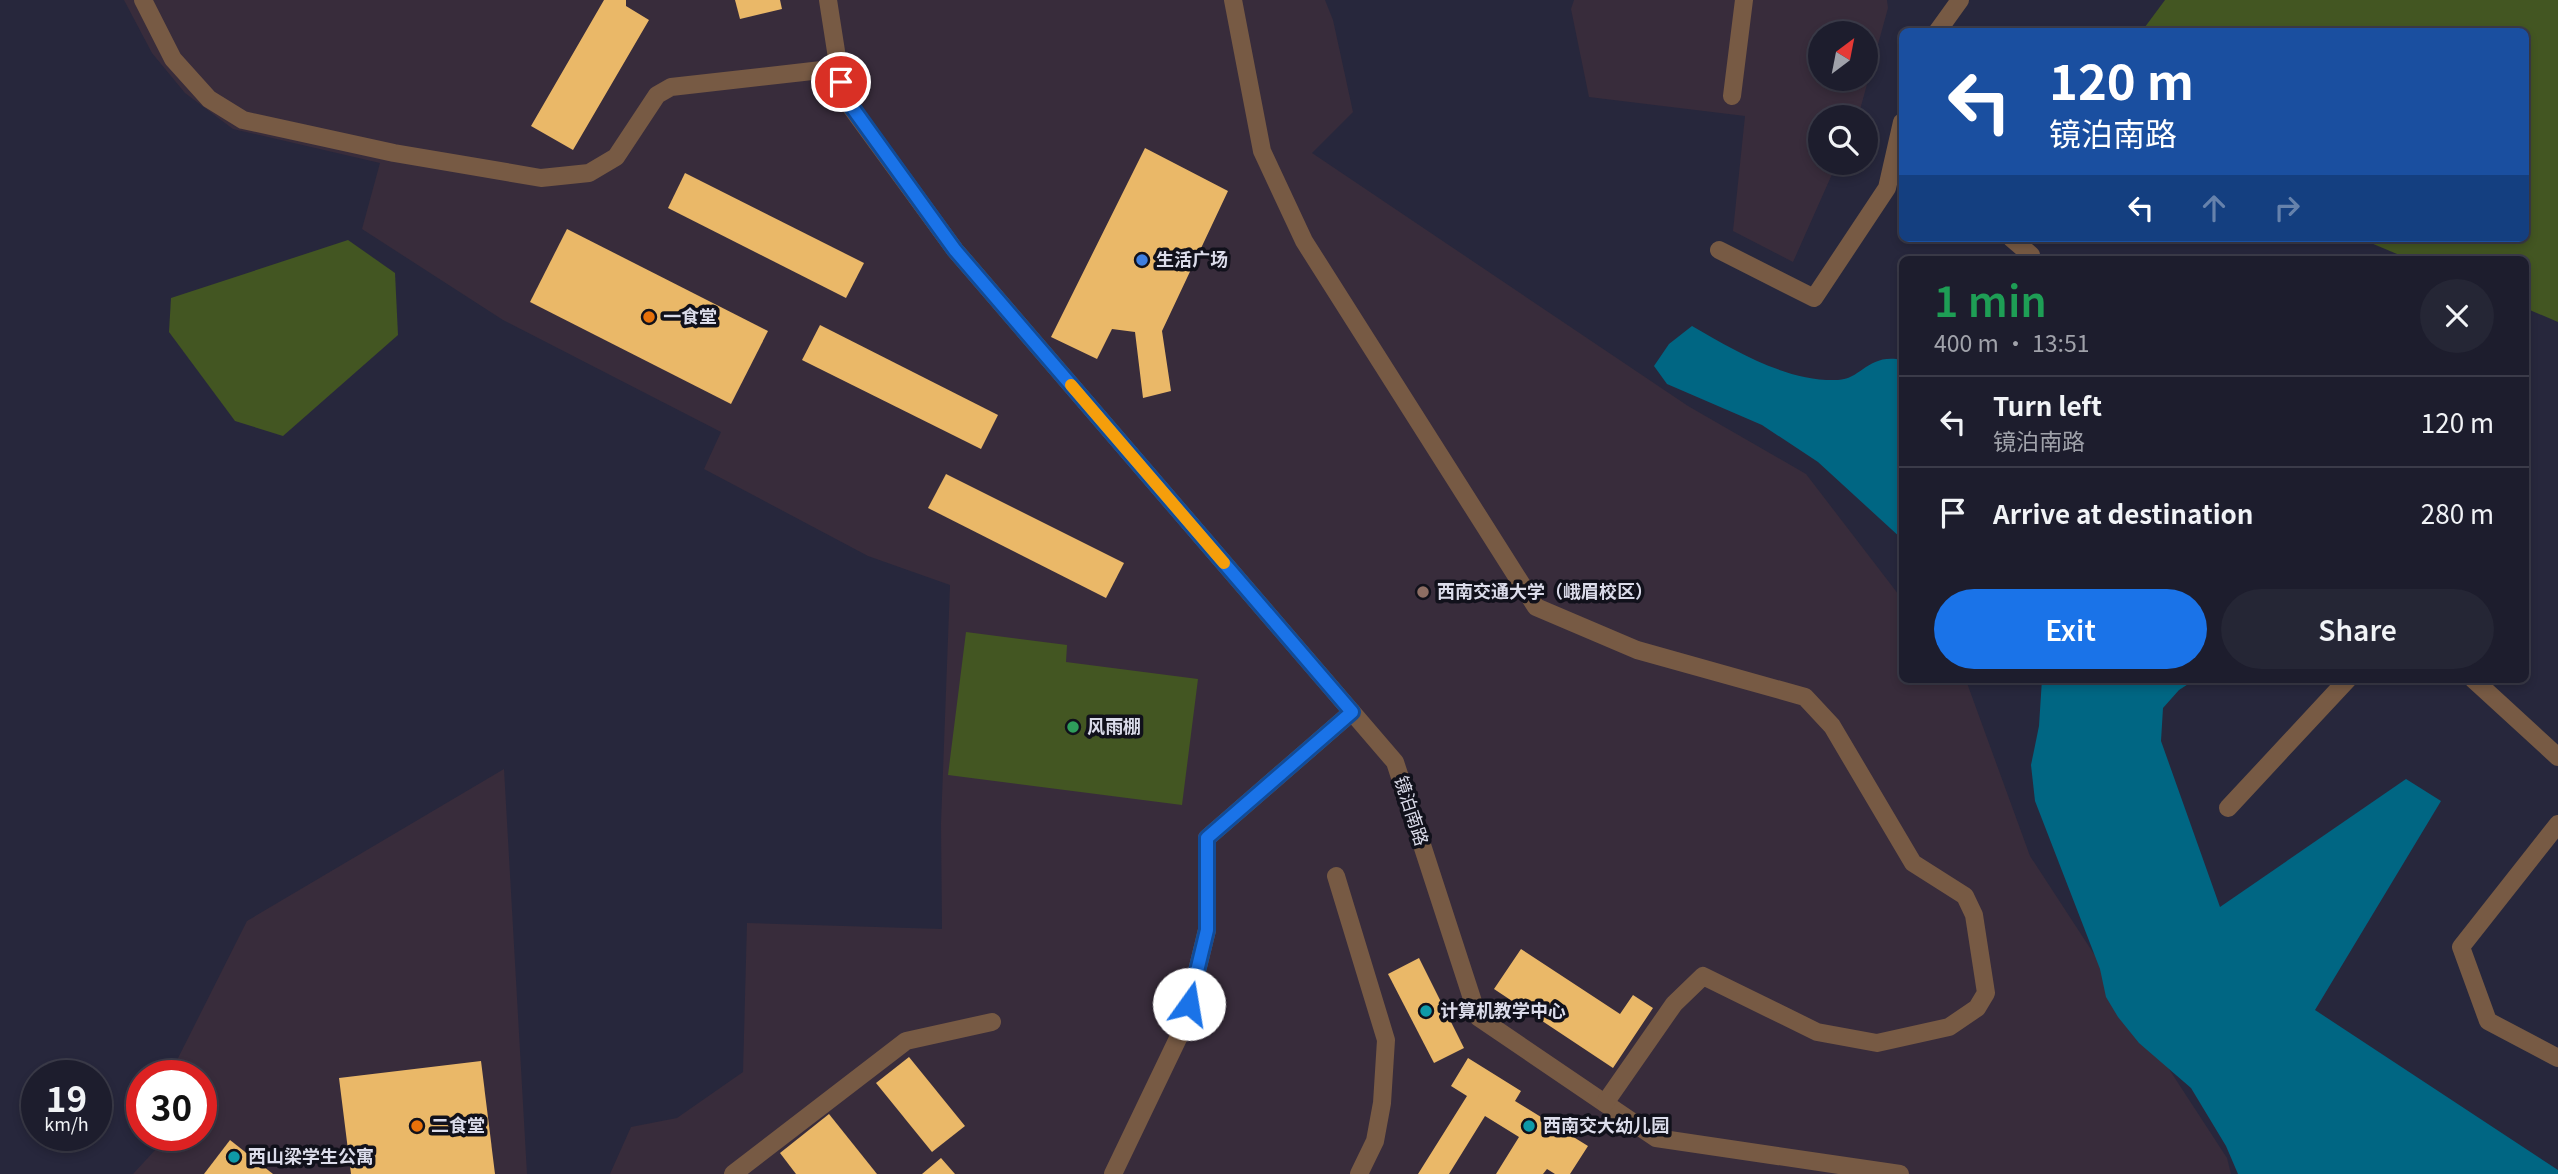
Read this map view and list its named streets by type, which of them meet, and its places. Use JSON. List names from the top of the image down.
{
  "streets": {
    "street": ["镜泊南路"]
  },
  "places": [
    "生活广场",
    "一食堂",
    "西南交通大学（峨眉校区）",
    "风雨棚",
    "计算机教学中心",
    "二食堂",
    "西南交大幼儿园",
    "西山梁学生公寓"
  ],
  "north": "top right",
  "page": {
    "turn": ["120 m", "镜泊南路"],
    "heading": ["1 min", "400 m · 13:51"],
    "list": [
      {
        "name": "Turn left",
        "note": "镜泊南路",
        "value": "120 m"
      },
      {
        "name": "Arrive at destination",
        "value": "280 m"
      }
    ],
    "buttons": ["Exit", "Share"],
    "speed": "19 km/h",
    "limit": "30"
  }
}
